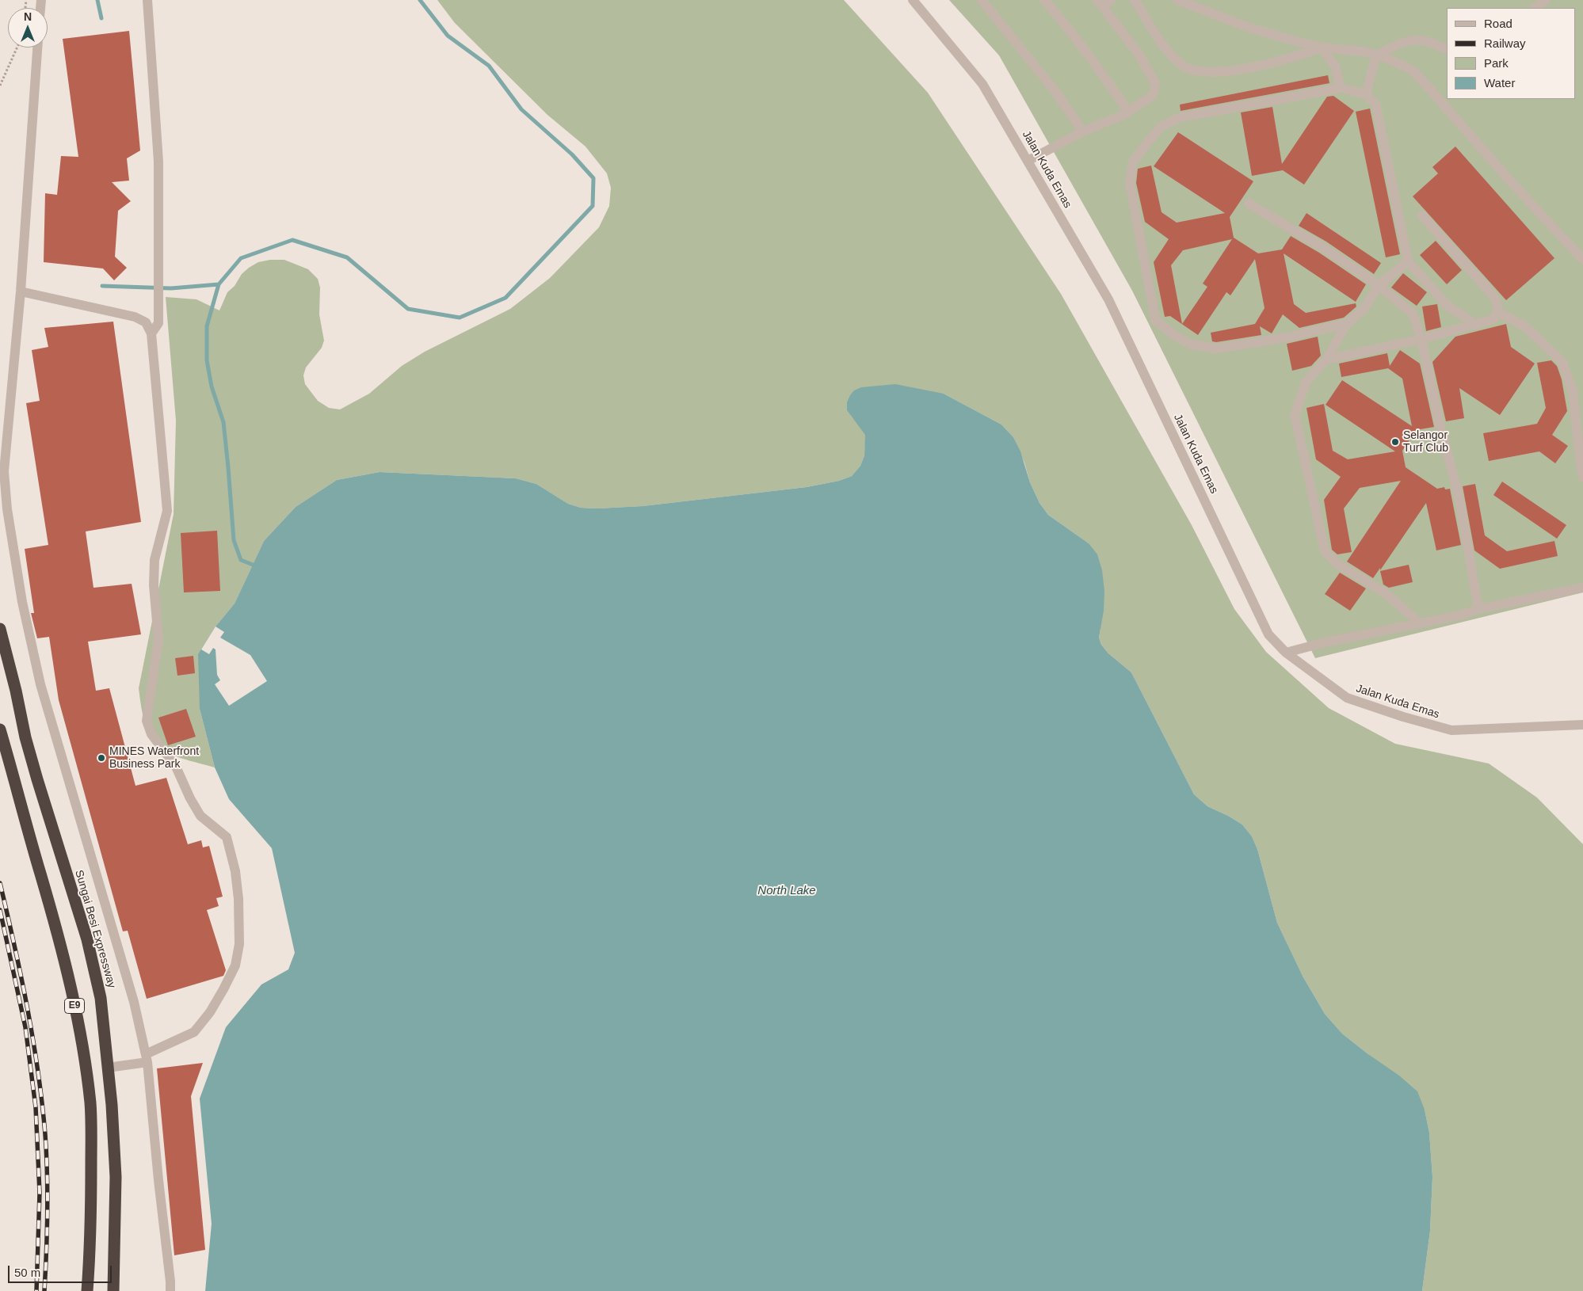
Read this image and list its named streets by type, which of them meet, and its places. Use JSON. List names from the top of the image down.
{
  "streets": {
    "highway": ["Sungai Besi Expressway", "E9"],
    "street": ["Jalan Kuda Emas"]
  },
  "water": ["North Lake"],
  "places": ["Selangor Turf Club", "MINES Waterfront Business Park"],
  "legend": [
    "Road",
    "Railway",
    "Park",
    "Water"
  ],
  "scale_bar": "50 m",
  "north": "top"
}
